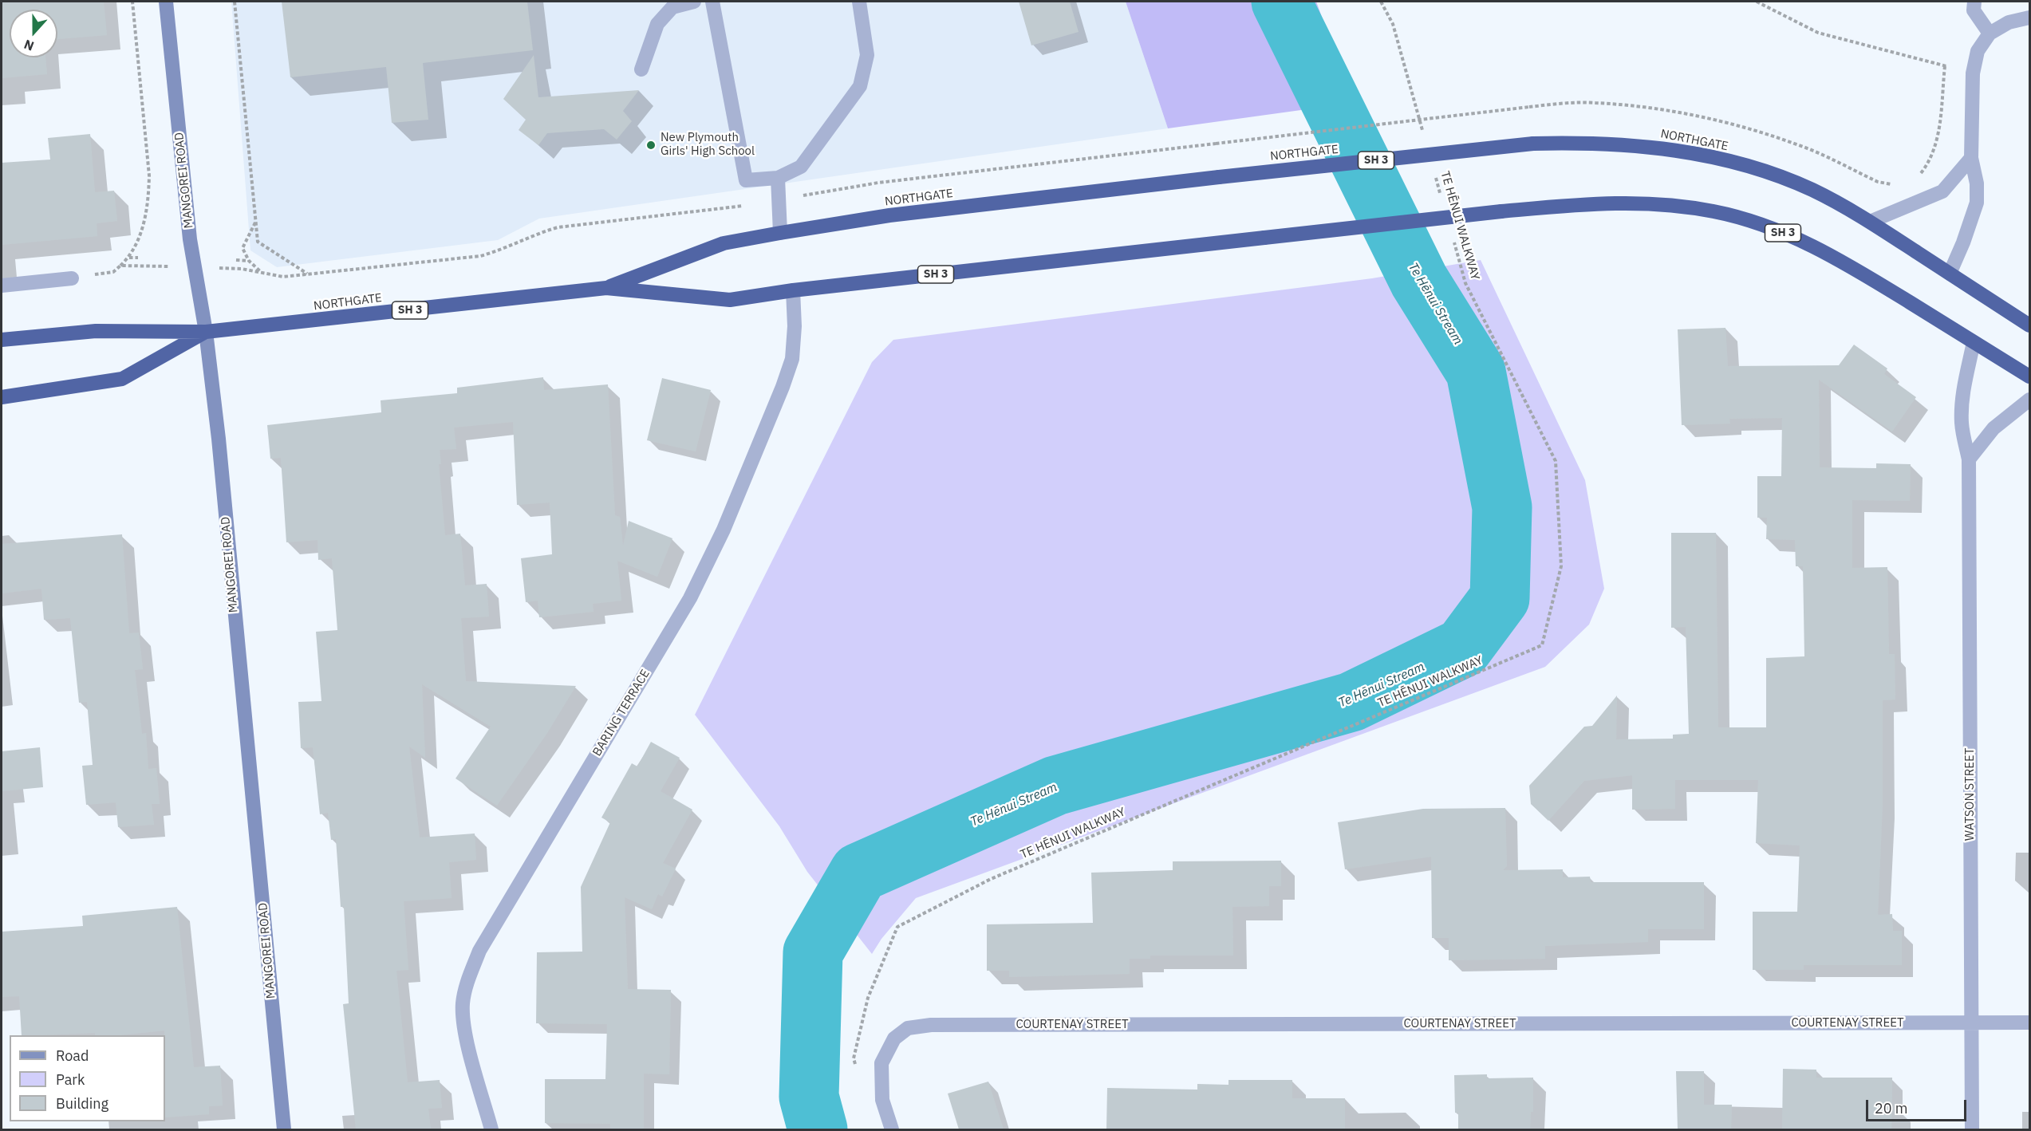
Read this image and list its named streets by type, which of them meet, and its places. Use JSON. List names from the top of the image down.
{
  "streets": {
    "highway": ["NORTHGATE", "SH 3"],
    "street": [
      "MANGOREI ROAD",
      "BARING TERRACE",
      "WATSON STREET",
      "COURTENAY STREET"
    ],
    "path": ["TE HĒNUI WALKWAY"]
  },
  "crossings": [
    ["NORTHGATE", "MANGOREI ROAD"],
    ["NORTHGATE", "BARING TERRACE"],
    ["NORTHGATE", "WATSON STREET"],
    ["WATSON STREET", "COURTENAY STREET"]
  ],
  "water": ["Te Hēnui Stream"],
  "places": ["New Plymouth Girls' High School"],
  "legend": ["Road", "Park", "Building"],
  "scale_bar": "20 m",
  "north": "bottom"
}
